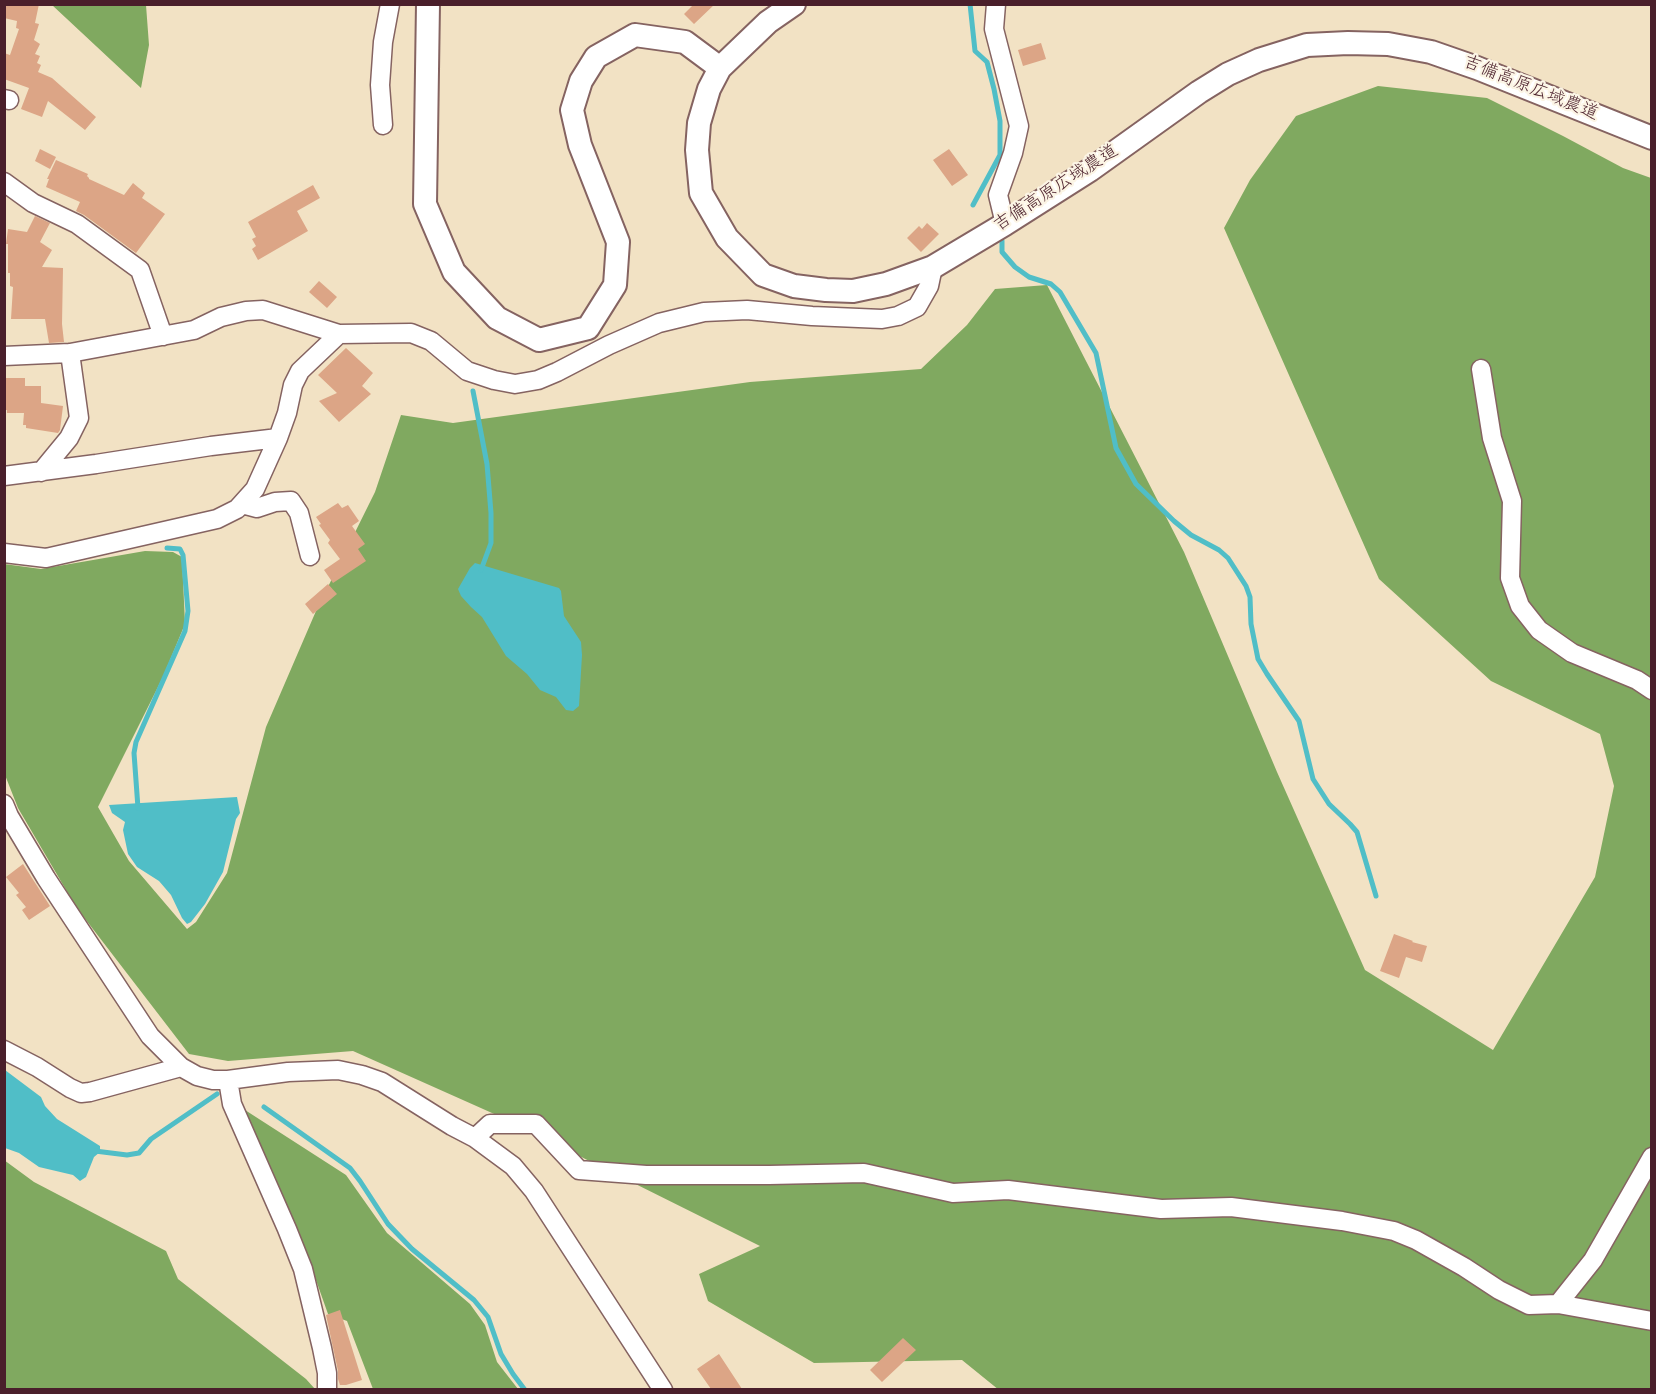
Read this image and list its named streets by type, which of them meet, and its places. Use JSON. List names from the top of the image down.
{
  "streets": {
    "street": ["吉備高原広域農道"]
  }
}
